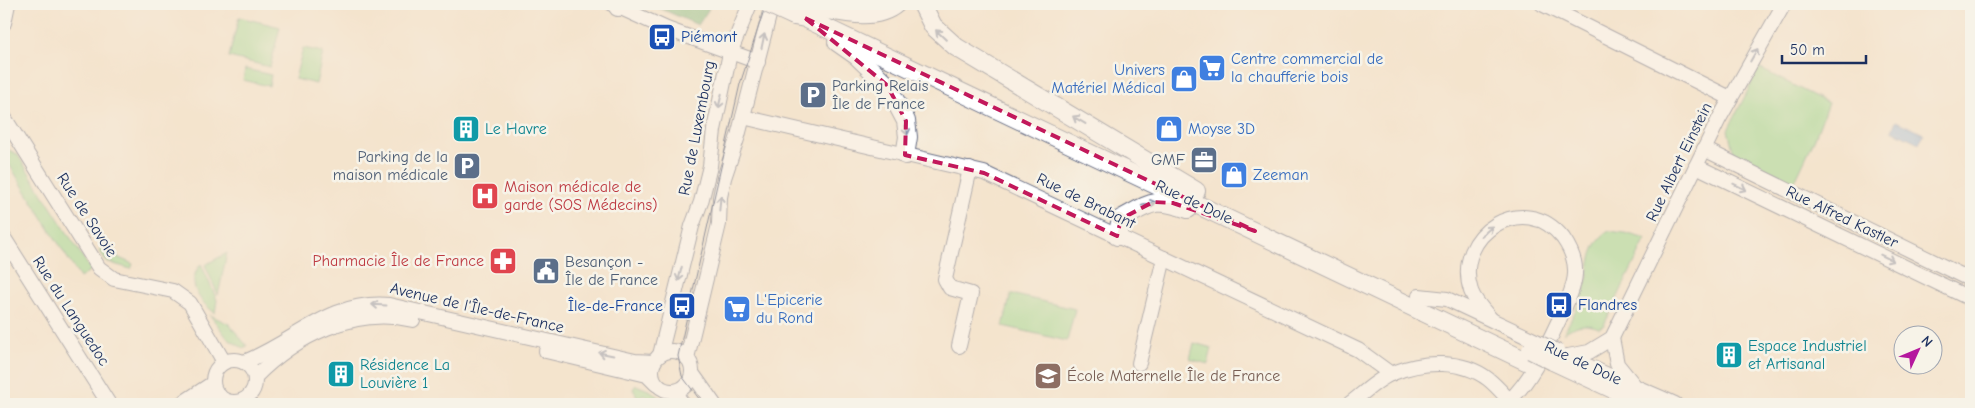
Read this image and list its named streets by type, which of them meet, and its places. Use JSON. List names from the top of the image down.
{
  "streets": {
    "main road": ["Rue de Dole"],
    "street": [
      "Rue de Luxembourg",
      "Rue Albert Einstein",
      "Rue de Brabant",
      "Rue de Savoie",
      "Rue Alfred Kastler",
      "Avenue de l'Île-de-France",
      "Rue du Languedoc"
    ]
  },
  "crossings": [
    ["Rue de Luxembourg", "Avenue de l'Île-de-France"],
    ["Rue Albert Einstein", "Rue Alfred Kastler"],
    ["Rue de Savoie", "Avenue de l'Île-de-France"]
  ],
  "places": {
    "bus stop": ["Piémont", "Flandres", "Île-de-France"],
    "supermarket": ["Centre commercial de la chaufferie bois", "L'Epicerie du Rond"],
    "shop": ["Univers Matériel Médical", "Moyse 3D", "Zeeman"],
    "parking": ["Parking Relais Île de France", "Parking de la maison médicale"],
    "building": ["Le Havre", "Espace Industriel et Artisanal", "Résidence La Louvière 1"],
    "office": ["GMF"],
    "hospital": ["Maison médicale de garde (SOS Médecins)"],
    "pharmacy": ["Pharmacie Île de France"],
    "public building": ["Besançon - Île de France"],
    "school or university": ["École Maternelle Île de France"]
  },
  "scale_bar": "50 m",
  "north": "top right"
}
